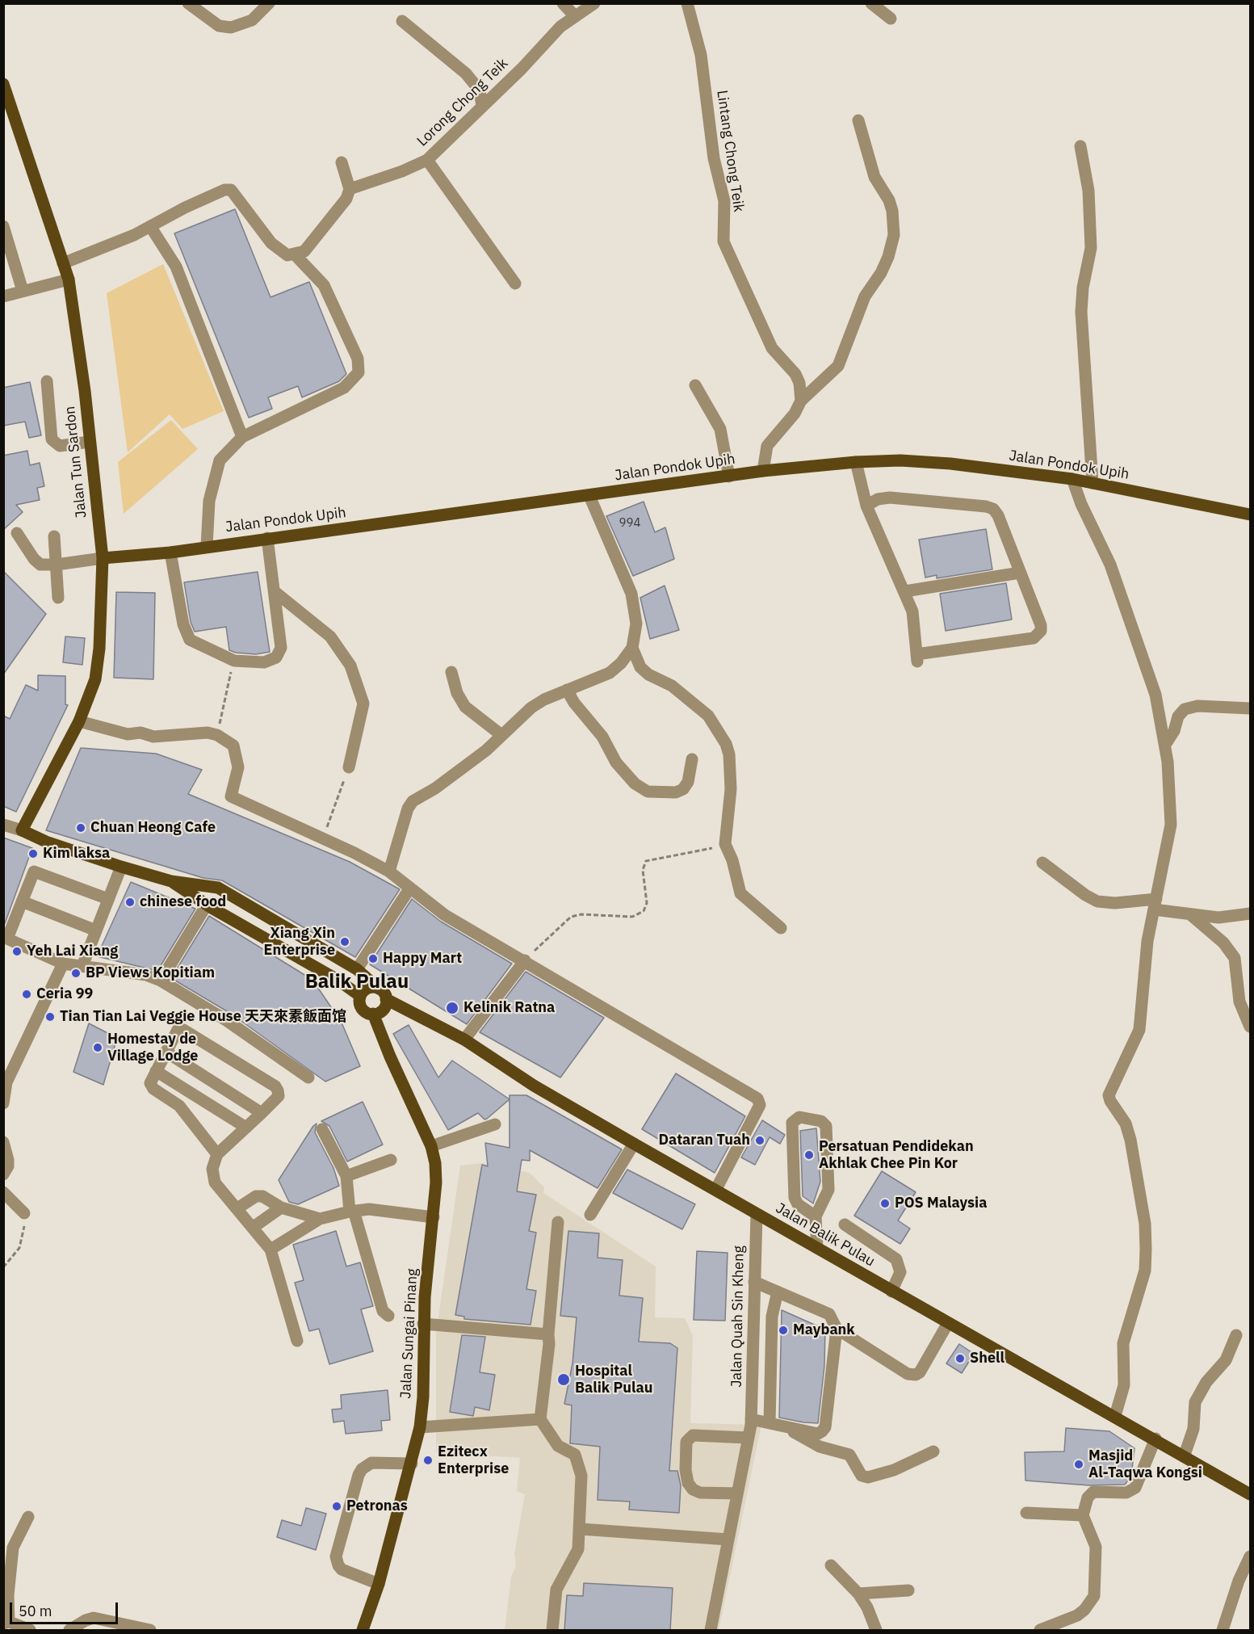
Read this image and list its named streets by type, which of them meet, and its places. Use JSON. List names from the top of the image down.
{
  "streets": {
    "main road": [
      "Jalan Tun Sardon",
      "Jalan Pondok Upih",
      "Jalan Balik Pulau",
      "Jalan Sungai Pinang"
    ],
    "street": ["Lorong Chong Teik", "Lintang Chong Teik", "Jalan Quah Sin Kheng"]
  },
  "crossings": [
    ["Jalan Tun Sardon", "Jalan Pondok Upih"],
    ["Jalan Balik Pulau", "Jalan Quah Sin Kheng"],
    ["Jalan Balik Pulau", "Jalan Sungai Pinang"]
  ],
  "districts": ["Balik Pulau"],
  "places": [
    "Chuan Heong Cafe",
    "Kim laksa",
    "chinese food",
    "Xiang Xin Enterprise",
    "Yeh Lai Xiang",
    "Happy Mart",
    "BP Views Kopitiam",
    "Ceria 99",
    "Kelinik Ratna",
    "Tian Tian Lai Veggie House 天天來素飯面馆",
    "Homestay de Village Lodge",
    "Dataran Tuah",
    "Persatuan Pendidekan Akhlak Chee Pin Kor",
    "POS Malaysia",
    "Maybank",
    "Shell",
    "Hospital Balik Pulau",
    "Ezitecx Enterprise",
    "Masjid Al-Taqwa Kongsi",
    "Petronas"
  ],
  "house_numbers": ["994"],
  "scale_bar": "50 m"
}
